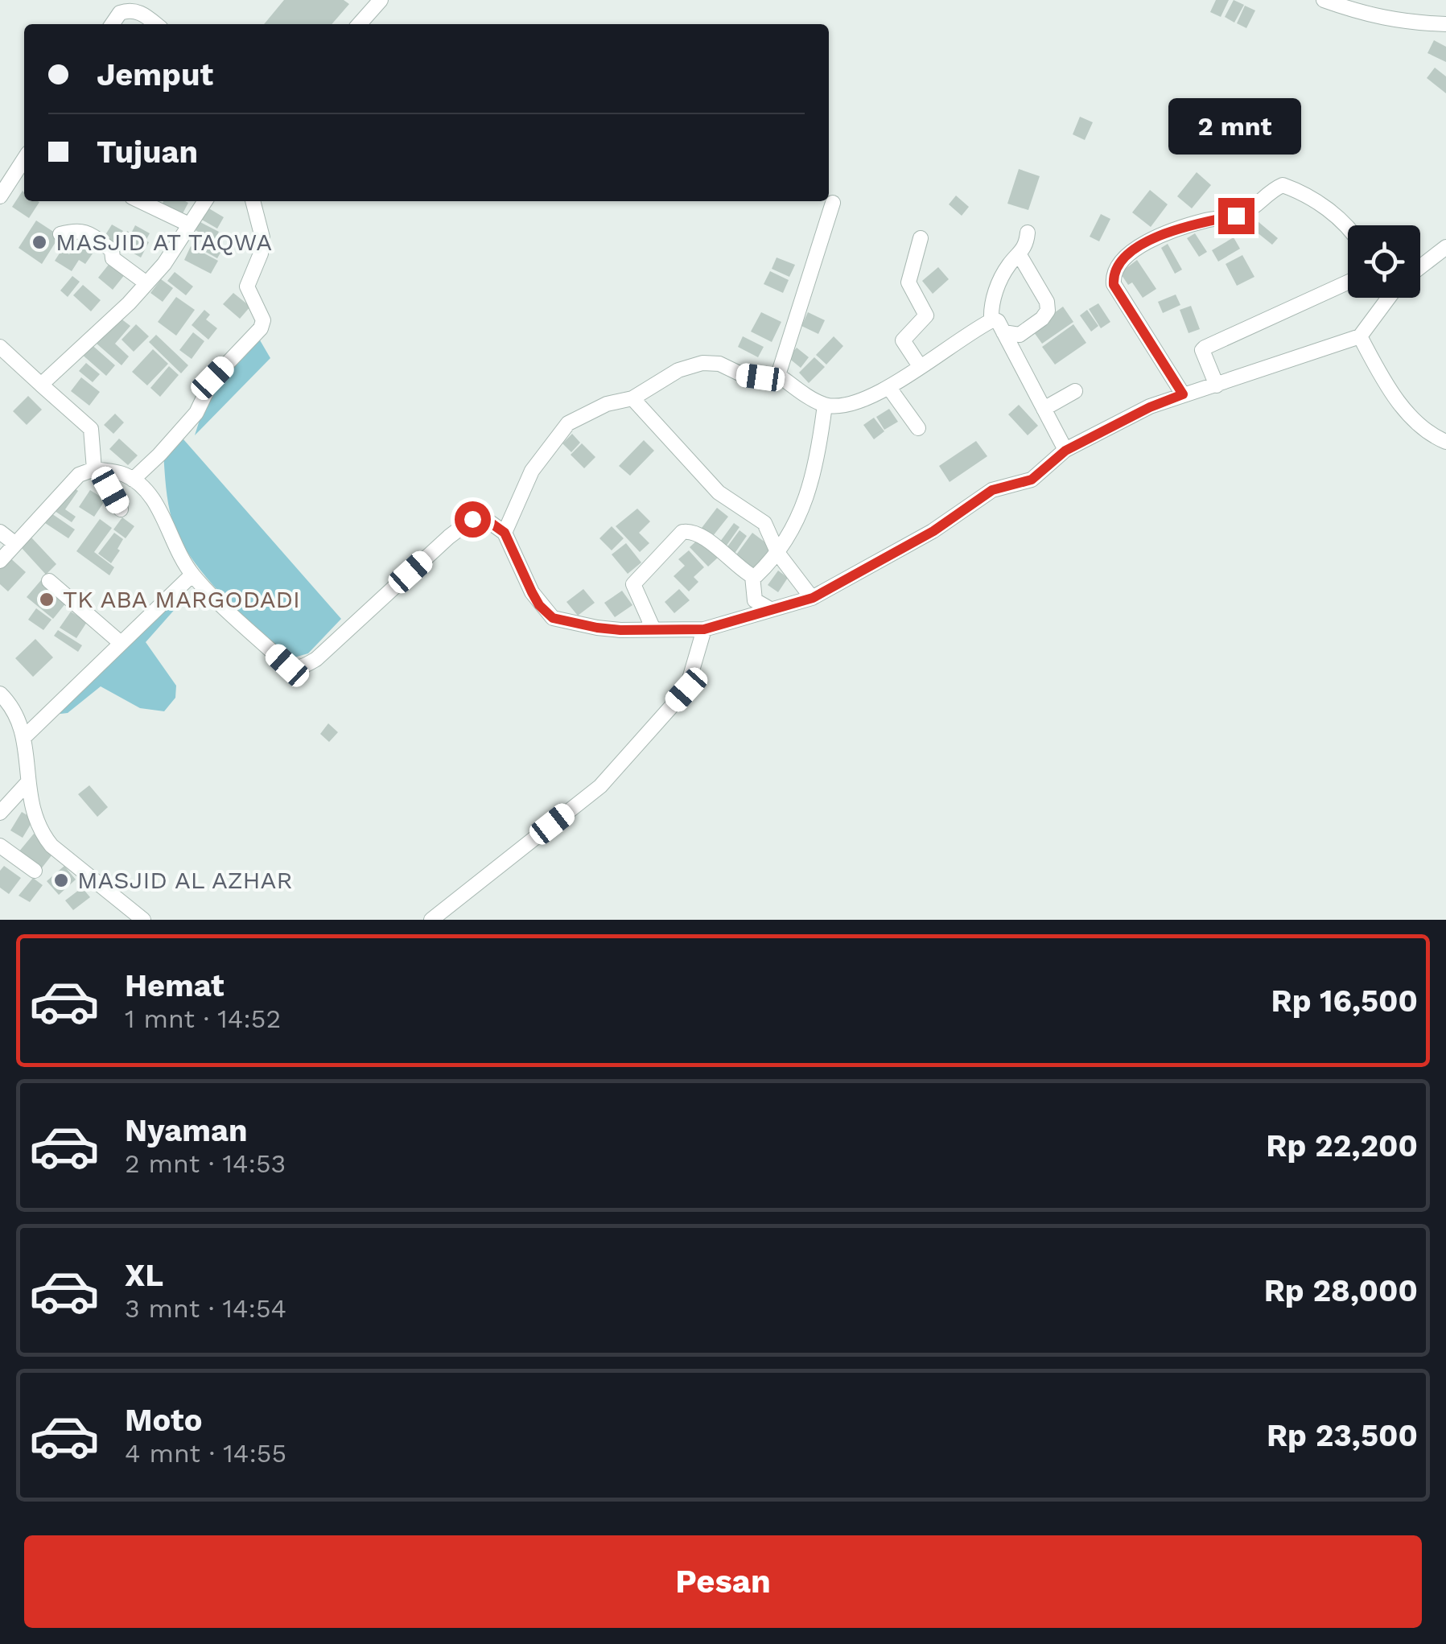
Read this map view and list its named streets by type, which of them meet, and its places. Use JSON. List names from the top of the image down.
{
  "places": ["MASJID AT TAQWA", "TK ABA MARGODADI", "MASJID AL AZHAR"],
  "page": {
    "banner": ["Jemput", "Tujuan"],
    "bubble": "2 mnt",
    "list": [
      {
        "name": "Hemat",
        "note": "1 mnt · 14:52",
        "value": "Rp 16,500"
      },
      {
        "name": "Nyaman",
        "note": "2 mnt · 14:53",
        "value": "Rp 22,200"
      },
      {
        "name": "XL",
        "note": "3 mnt · 14:54",
        "value": "Rp 28,000"
      },
      {
        "name": "Moto",
        "note": "4 mnt · 14:55",
        "value": "Rp 23,500"
      }
    ],
    "buttons": "Pesan"
  }
}
